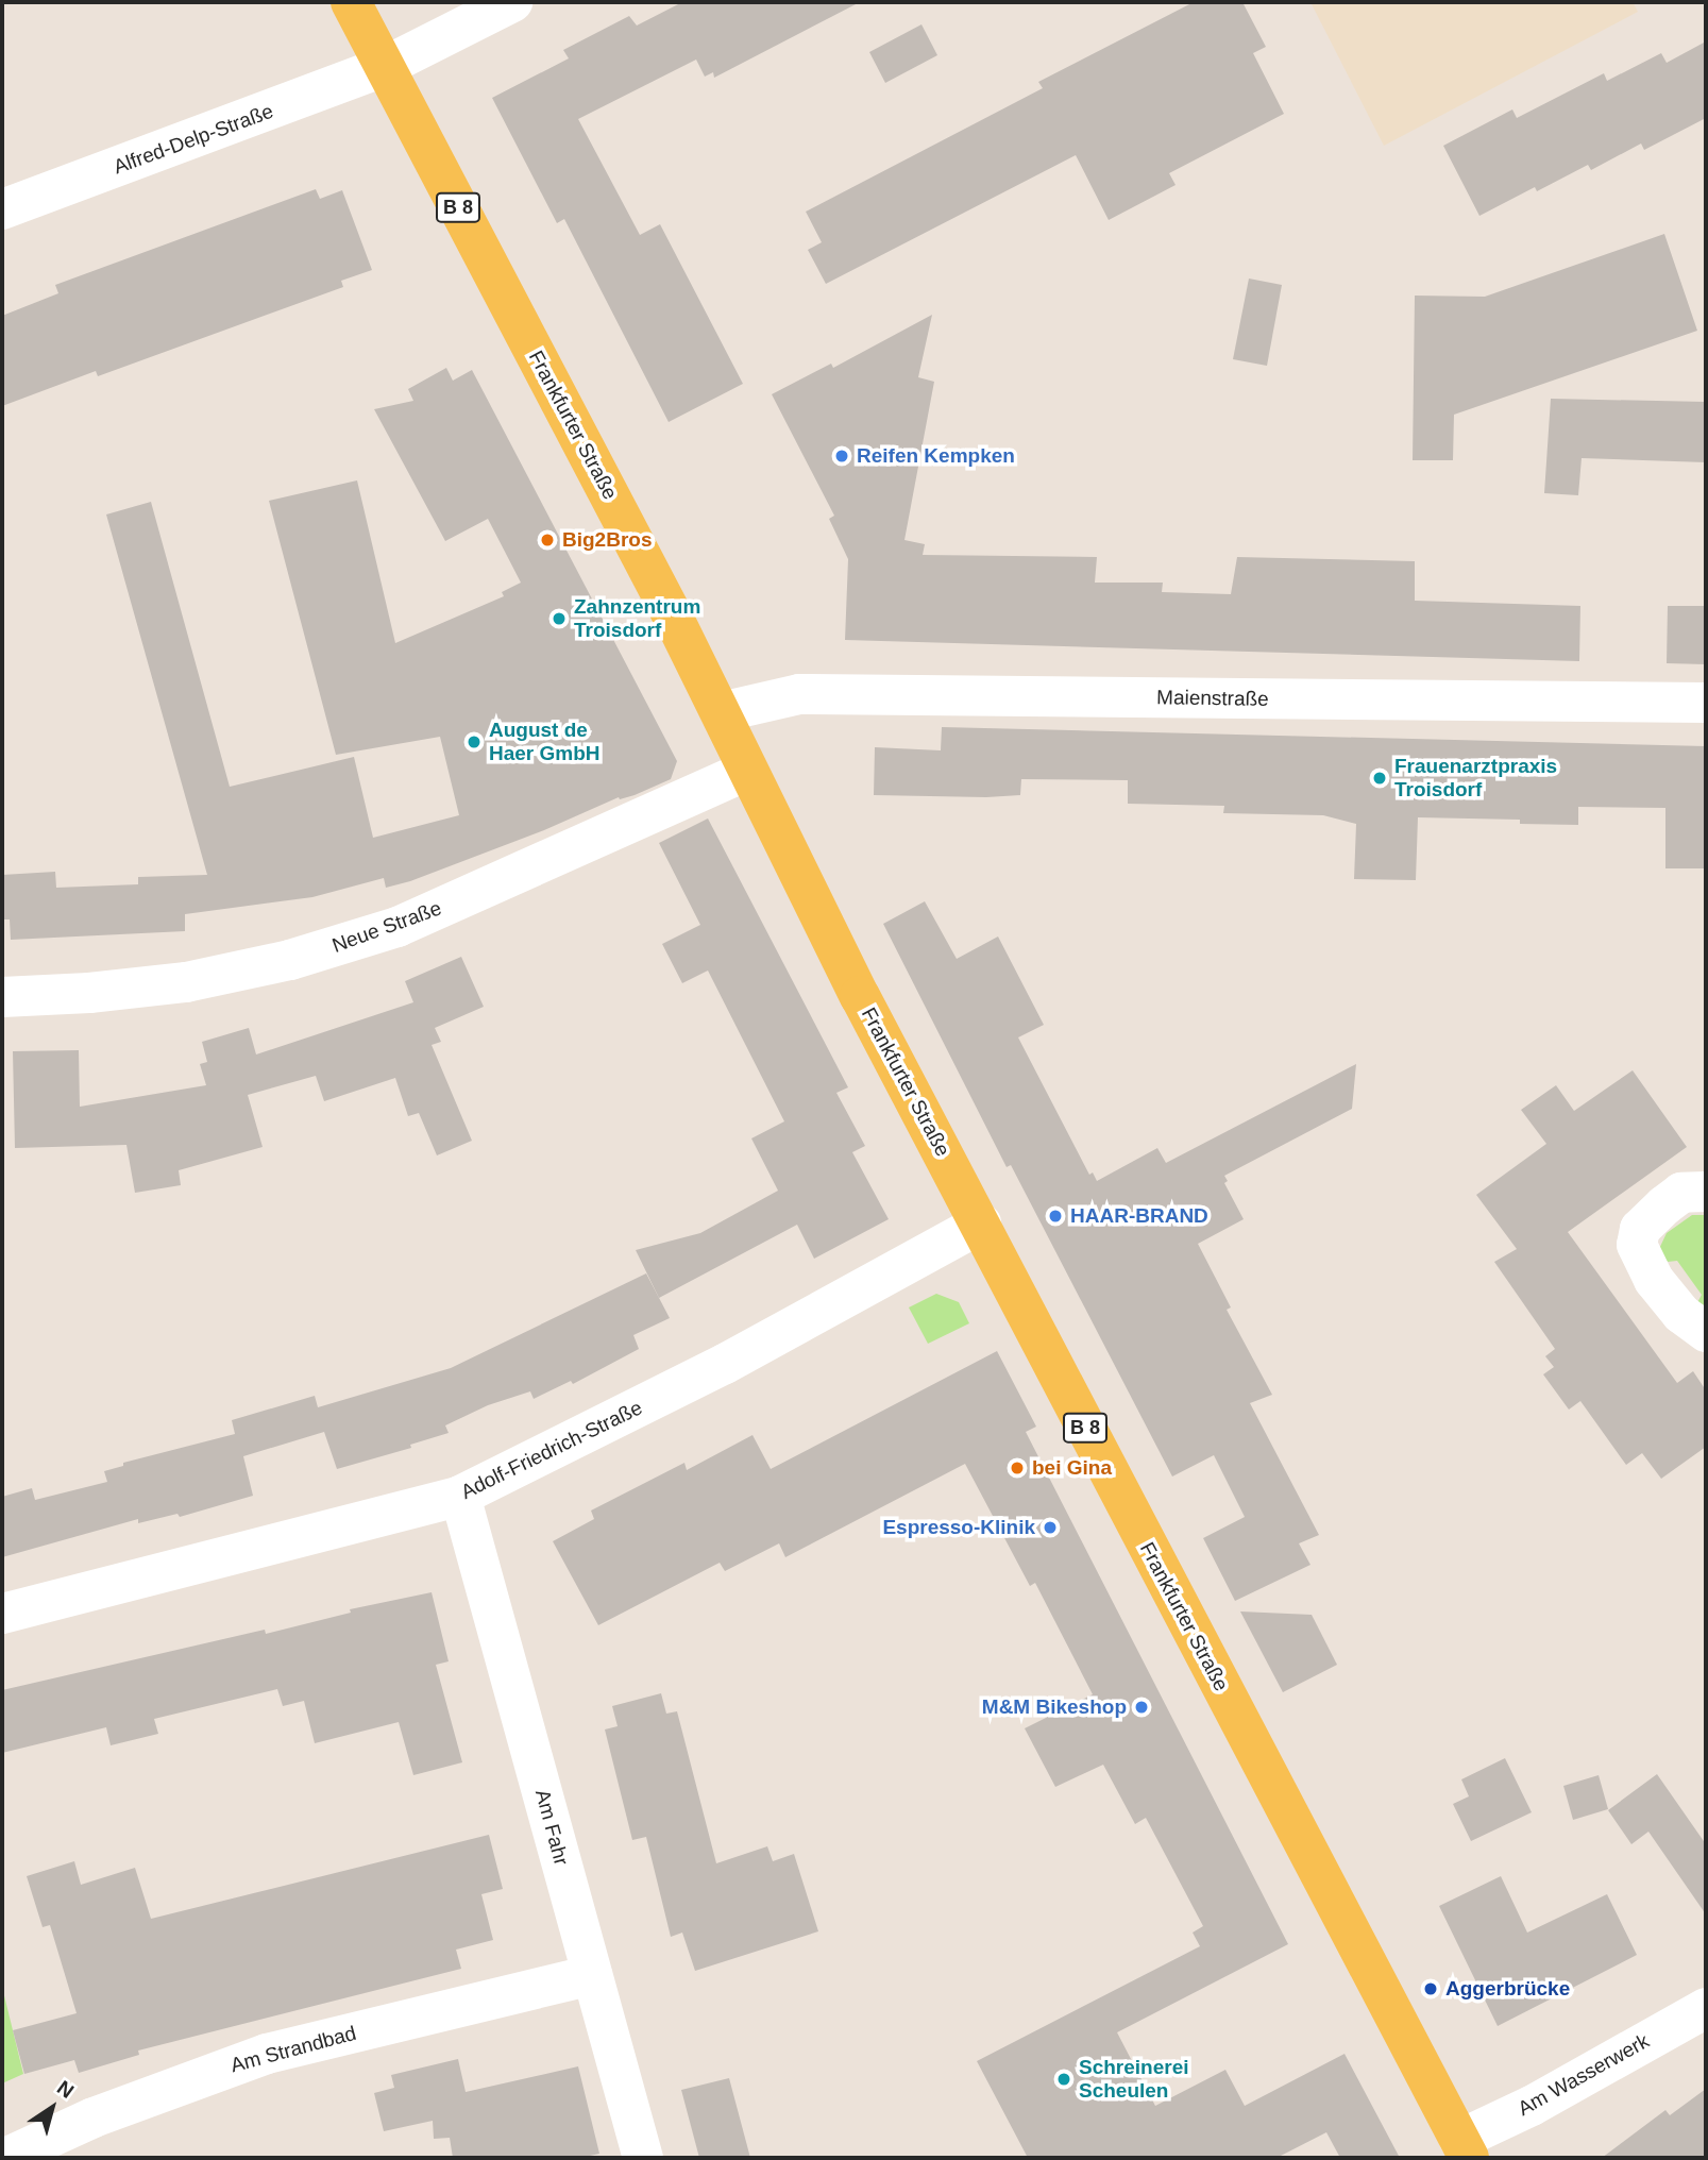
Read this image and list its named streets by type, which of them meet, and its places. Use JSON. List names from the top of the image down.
{
  "streets": {
    "main road": ["B 8", "Frankfurter Straße"],
    "street": [
      "Alfred-Delp-Straße",
      "Maienstraße",
      "Neue Straße",
      "Adolf-Friedrich-Straße",
      "Am Fahr",
      "Am Strandbad",
      "Am Wasserwerk"
    ]
  },
  "crossings": [
    ["Alfred-Delp-Straße", "Frankfurter Straße"],
    ["Frankfurter Straße", "Maienstraße"],
    ["Frankfurter Straße", "Neue Straße"],
    ["Frankfurter Straße", "Adolf-Friedrich-Straße"],
    ["Frankfurter Straße", "Am Wasserwerk"],
    ["Adolf-Friedrich-Straße", "Am Fahr"],
    ["Am Fahr", "Am Strandbad"]
  ],
  "places": [
    "Reifen Kempken",
    "Big2Bros",
    "Zahnzentrum Troisdorf",
    "August de Haer GmbH",
    "Frauenarztpraxis Troisdorf",
    "HAAR-BRAND",
    "bei Gina",
    "Espresso-Klinik",
    "M&M Bikeshop",
    "Aggerbrücke",
    "Schreinerei Scheulen"
  ],
  "north": "top right"
}
